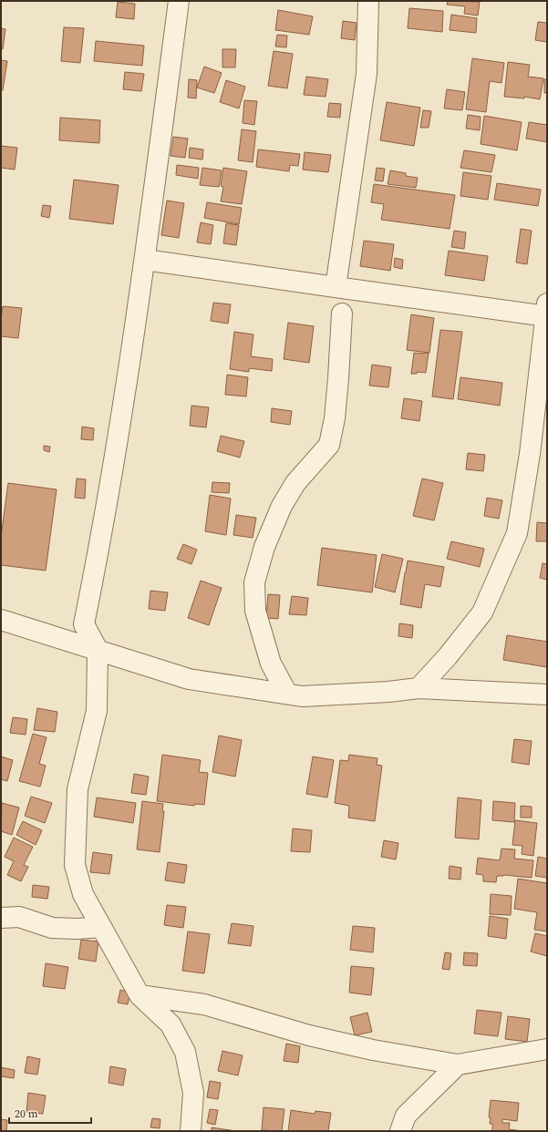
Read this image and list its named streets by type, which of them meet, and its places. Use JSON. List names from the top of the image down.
{
  "scale_bar": "20 m"
}
